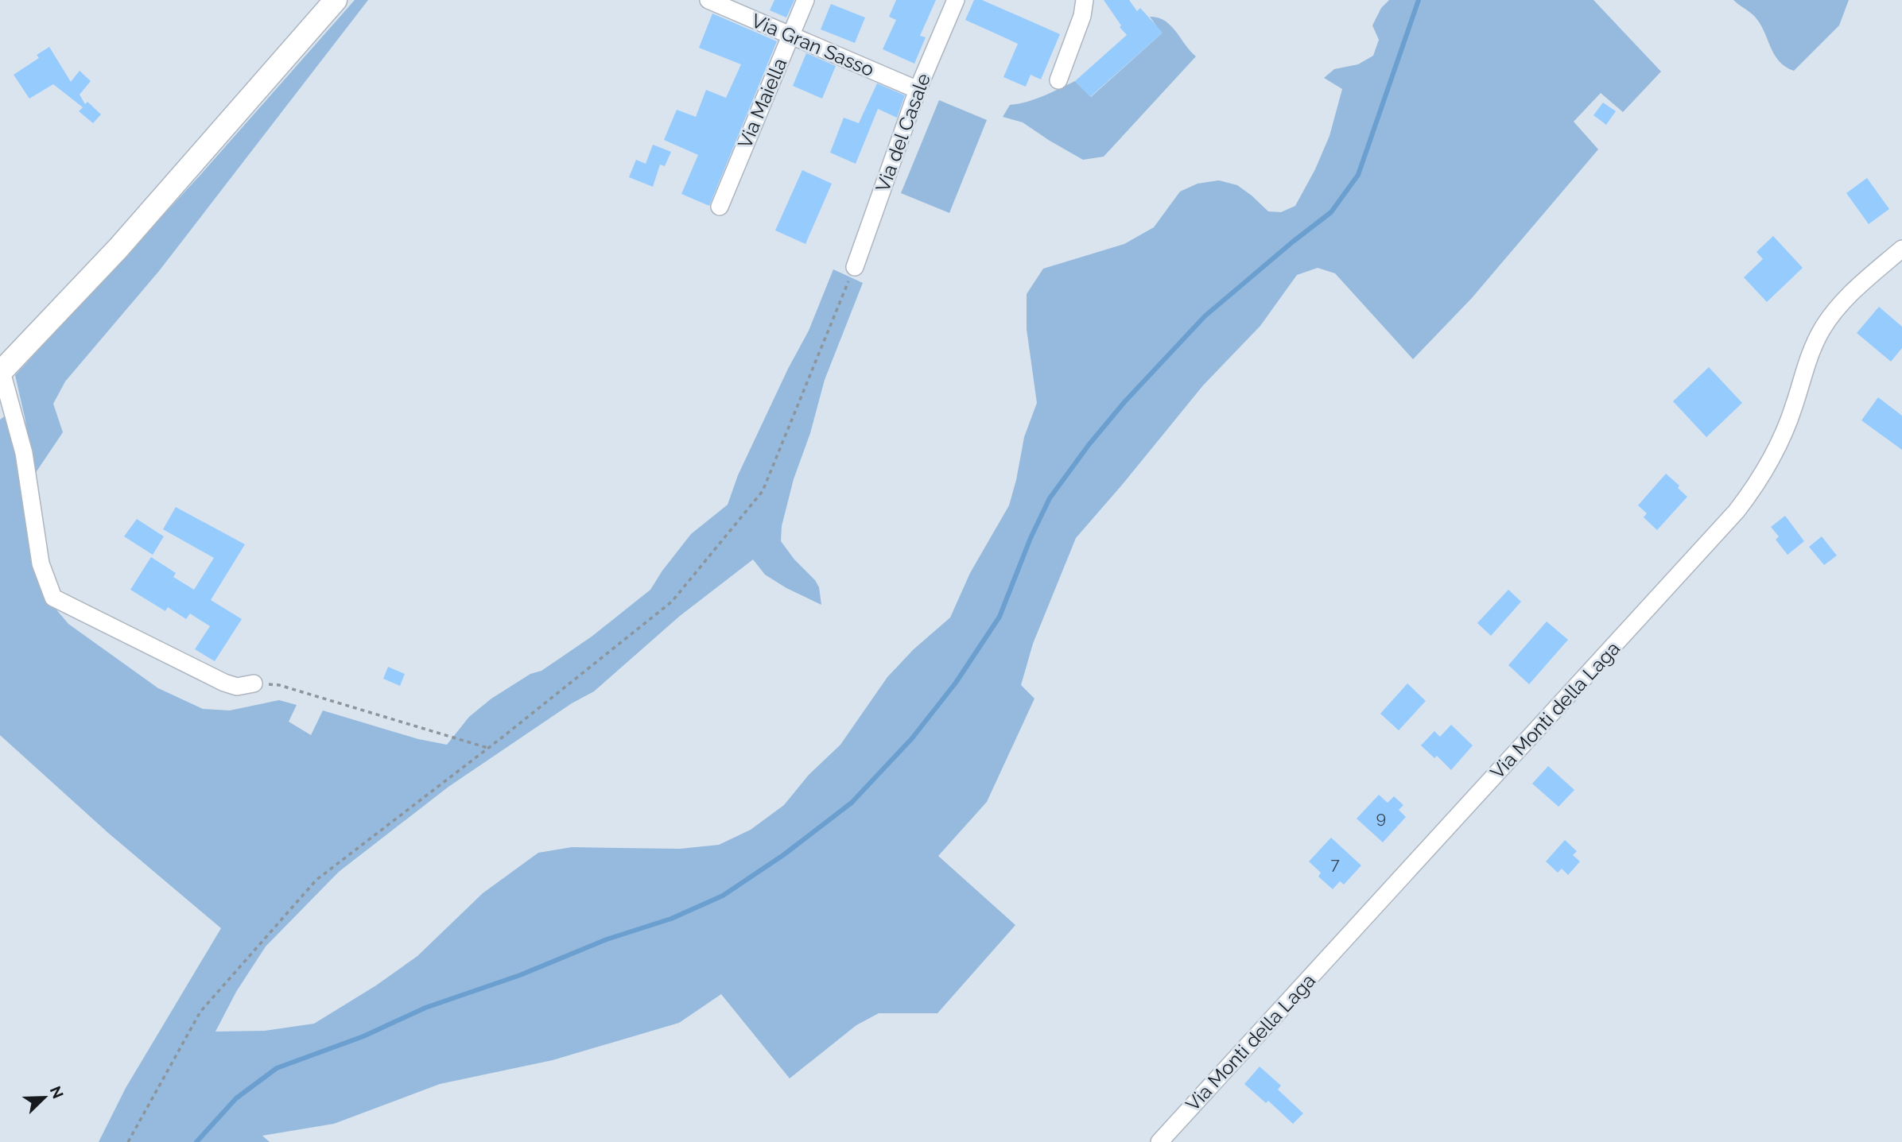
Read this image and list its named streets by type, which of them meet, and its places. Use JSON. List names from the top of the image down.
{
  "streets": {
    "street": [
      "Via Gran Sasso",
      "Via Maiella",
      "Via del Casale",
      "Via Monti della Laga"
    ]
  },
  "crossings": [
    ["Via Gran Sasso", "Via Maiella"],
    ["Via Gran Sasso", "Via del Casale"]
  ],
  "house_numbers": ["9", "7"],
  "north": "top right"
}
